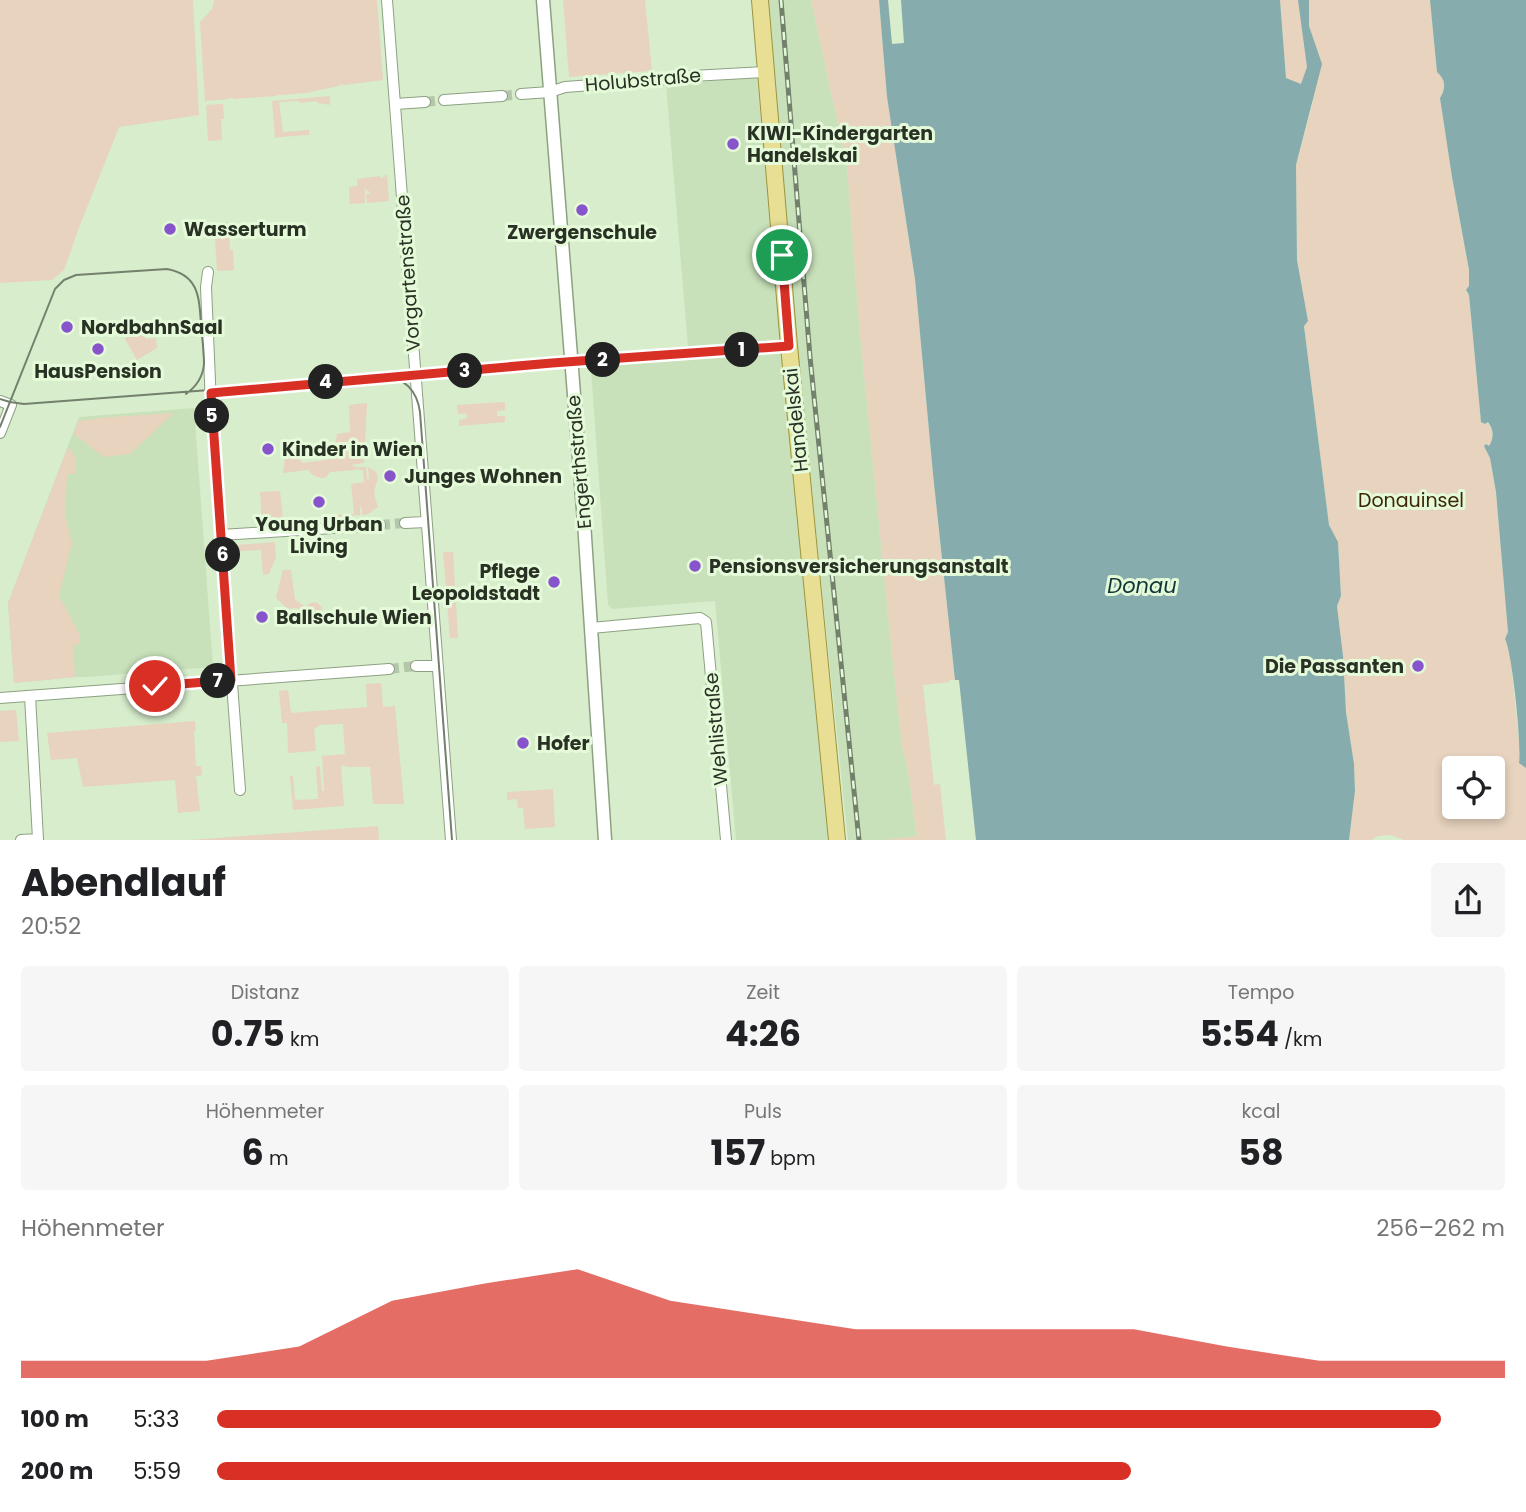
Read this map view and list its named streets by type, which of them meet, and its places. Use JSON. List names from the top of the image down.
{
  "streets": {
    "main road": ["Handelskai"],
    "street": [
      "Holubstraße",
      "Vorgartenstraße",
      "Engerthstraße",
      "Wehlistraße"
    ]
  },
  "crossings": [
    ["Holubstraße", "Handelskai"],
    ["Holubstraße", "Engerthstraße"],
    ["Engerthstraße", "Wehlistraße"]
  ],
  "water": ["Donau"],
  "parks": ["Donauinsel"],
  "places": [
    "KIWI-Kindergarten Handelskai",
    "Zwergenschule",
    "Wasserturm",
    "NordbahnSaal",
    "HausPension",
    "Kinder in Wien",
    "Junges Wohnen",
    "Young Urban Living",
    "Pensionsversicherungsanstalt",
    "Pflege Leopoldstadt",
    "Ballschule Wien",
    "Die Passanten",
    "Hofer"
  ],
  "page": {
    "pins": [
      "1",
      "2",
      "3",
      "4",
      "5",
      "6",
      "7"
    ],
    "heading": ["Abendlauf", "20:52"],
    "stats": [
      ["Distanz", "0.75 km"],
      ["Zeit", "4:26"],
      ["Tempo", "5:54 /km"],
      ["Höhenmeter", "6 m"],
      ["Puls", "157 bpm"],
      ["kcal", "58"]
    ],
    "chart": ["Höhenmeter", "256–262 m"],
    "list": [
      {
        "name": "100 m",
        "note": "5:33"
      },
      {
        "name": "200 m",
        "note": "5:59"
      }
    ]
  }
}
